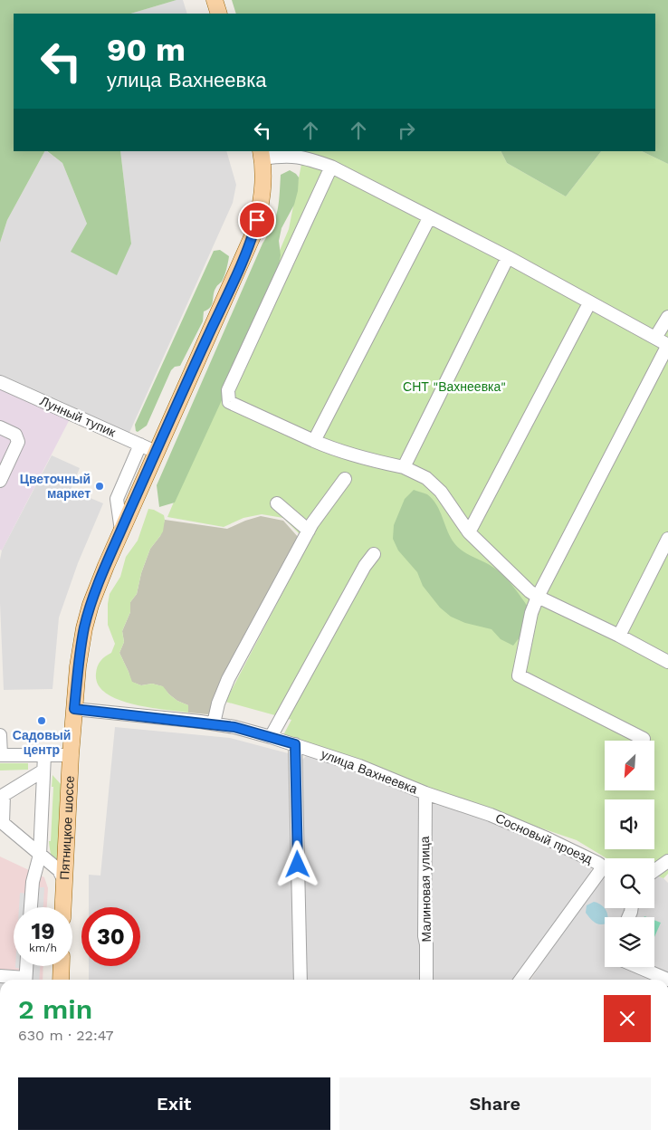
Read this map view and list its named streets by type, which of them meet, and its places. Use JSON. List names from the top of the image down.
{
  "streets": {
    "main road": ["Пятницкое шоссе"],
    "street": [
      "Лунный тупик",
      "улица Вахнеевка",
      "Сосновый проезд",
      "Малиновая улица"
    ]
  },
  "crossings": [
    ["Лунный тупик", "Пятницкое шоссе"],
    ["улица Вахнеевка", "Пятницкое шоссе"],
    ["улица Вахнеевка", "Сосновый проезд"],
    ["улица Вахнеевка", "Малиновая улица"],
    ["Сосновый проезд", "Малиновая улица"]
  ],
  "parks": ["СНТ \"Вахнеевка\""],
  "places": ["Цветочный маркет", "Садовый центр"],
  "north": "bottom left",
  "page": {
    "turn": ["90 m", "улица Вахнеевка"],
    "speed": "19 km/h",
    "limit": "30",
    "heading": ["2 min", "630 m · 22:47"],
    "buttons": ["Exit", "Share"]
  }
}
